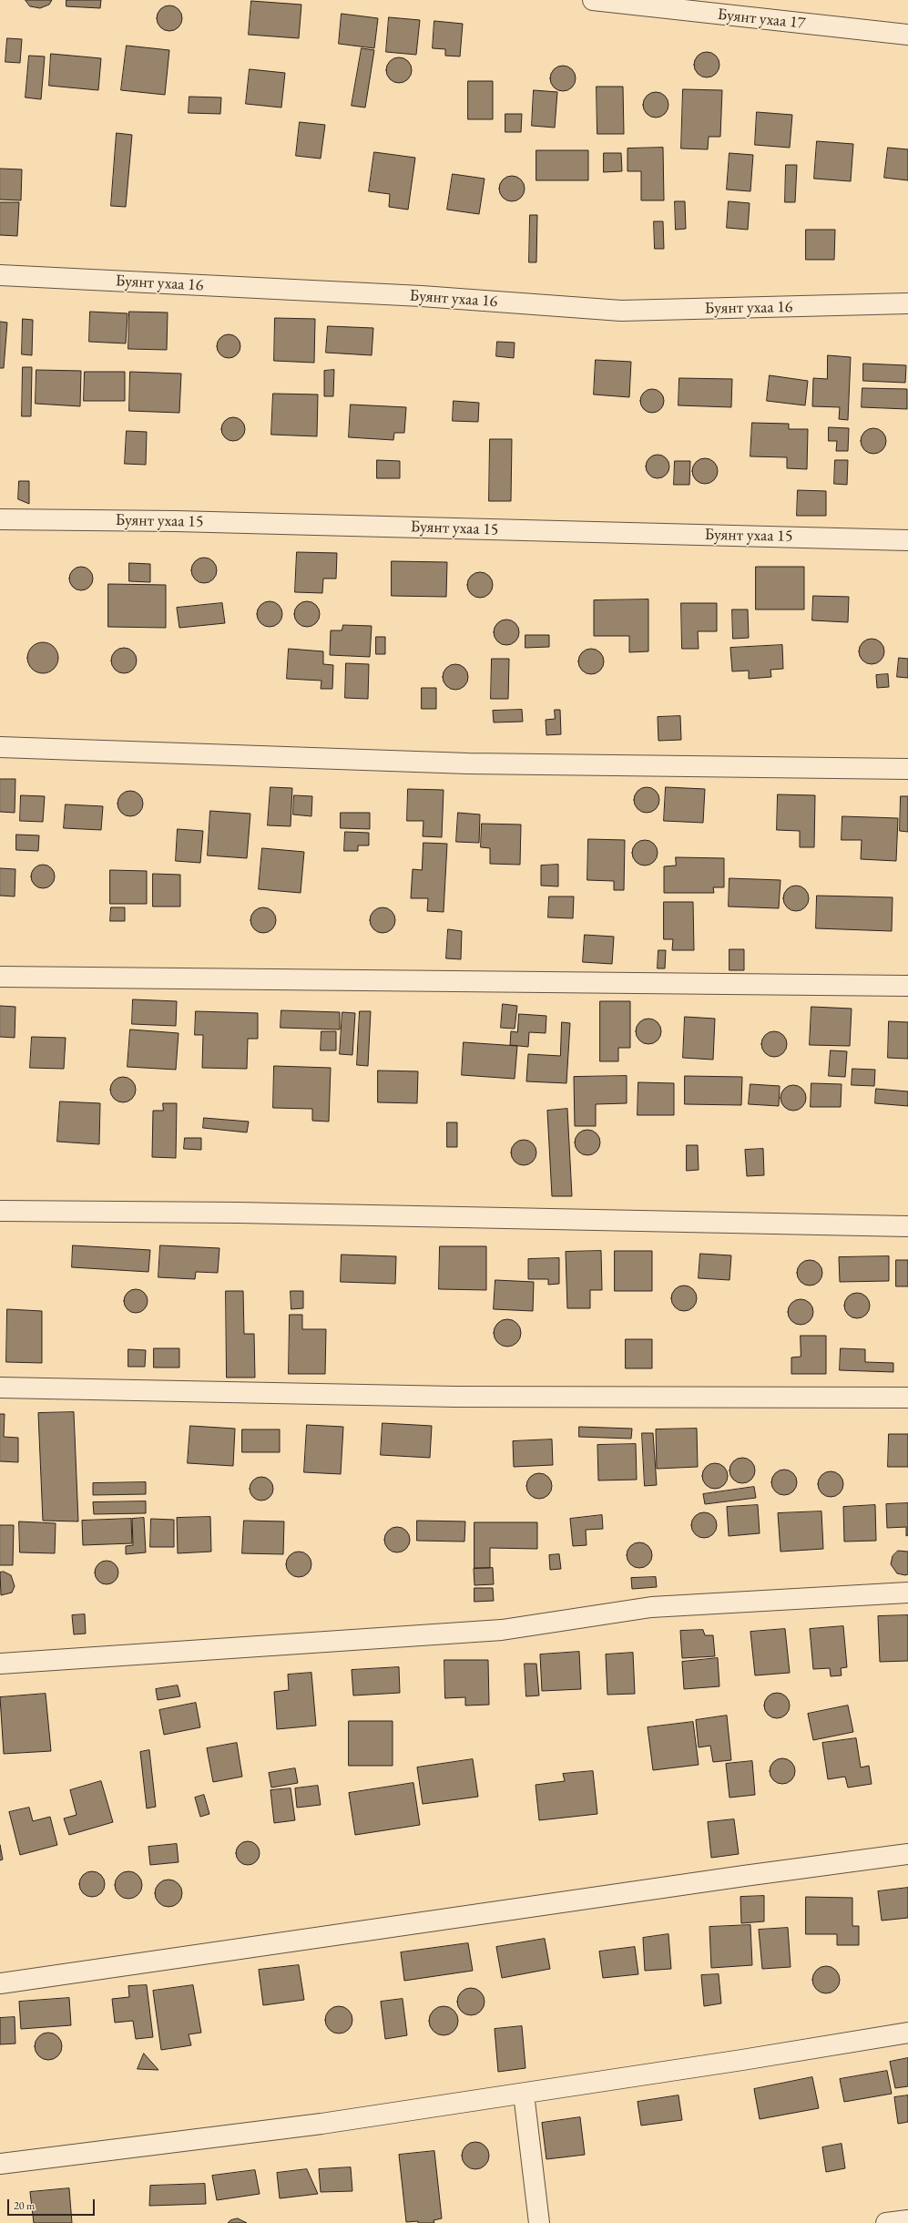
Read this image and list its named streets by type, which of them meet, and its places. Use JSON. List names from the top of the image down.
{
  "streets": {
    "street": ["Буянт ухаа 17", "Буянт ухаа 16", "Буянт ухаа 15"]
  },
  "scale_bar": "20 m"
}
